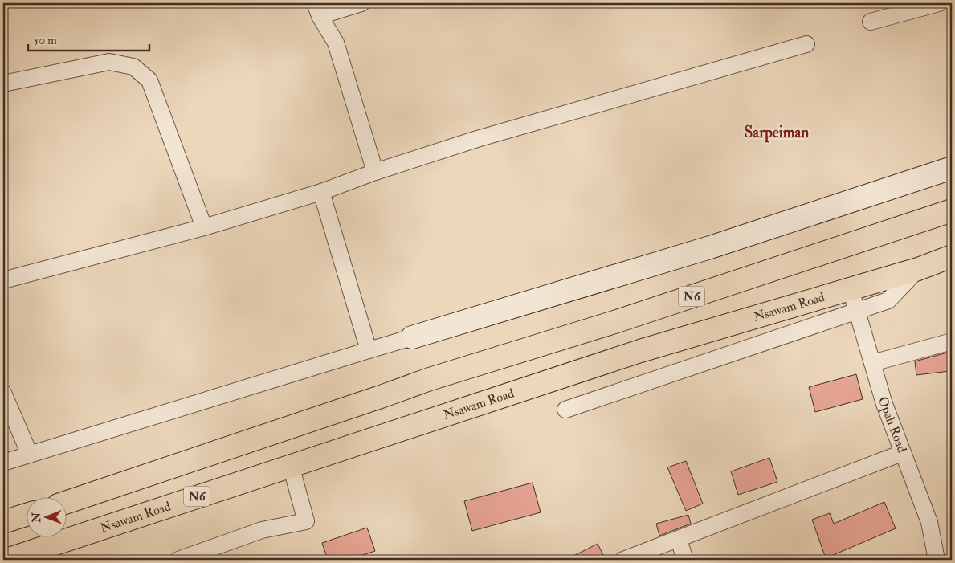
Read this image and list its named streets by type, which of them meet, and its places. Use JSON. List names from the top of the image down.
{
  "streets": {
    "highway": ["N6", "Nsawam Road"],
    "street": ["Opah Road"]
  },
  "crossings": [
    ["Nsawam Road", "Opah Road"]
  ],
  "districts": ["Sarpeiman"],
  "scale_bar": "50 m",
  "north": "left"
}
